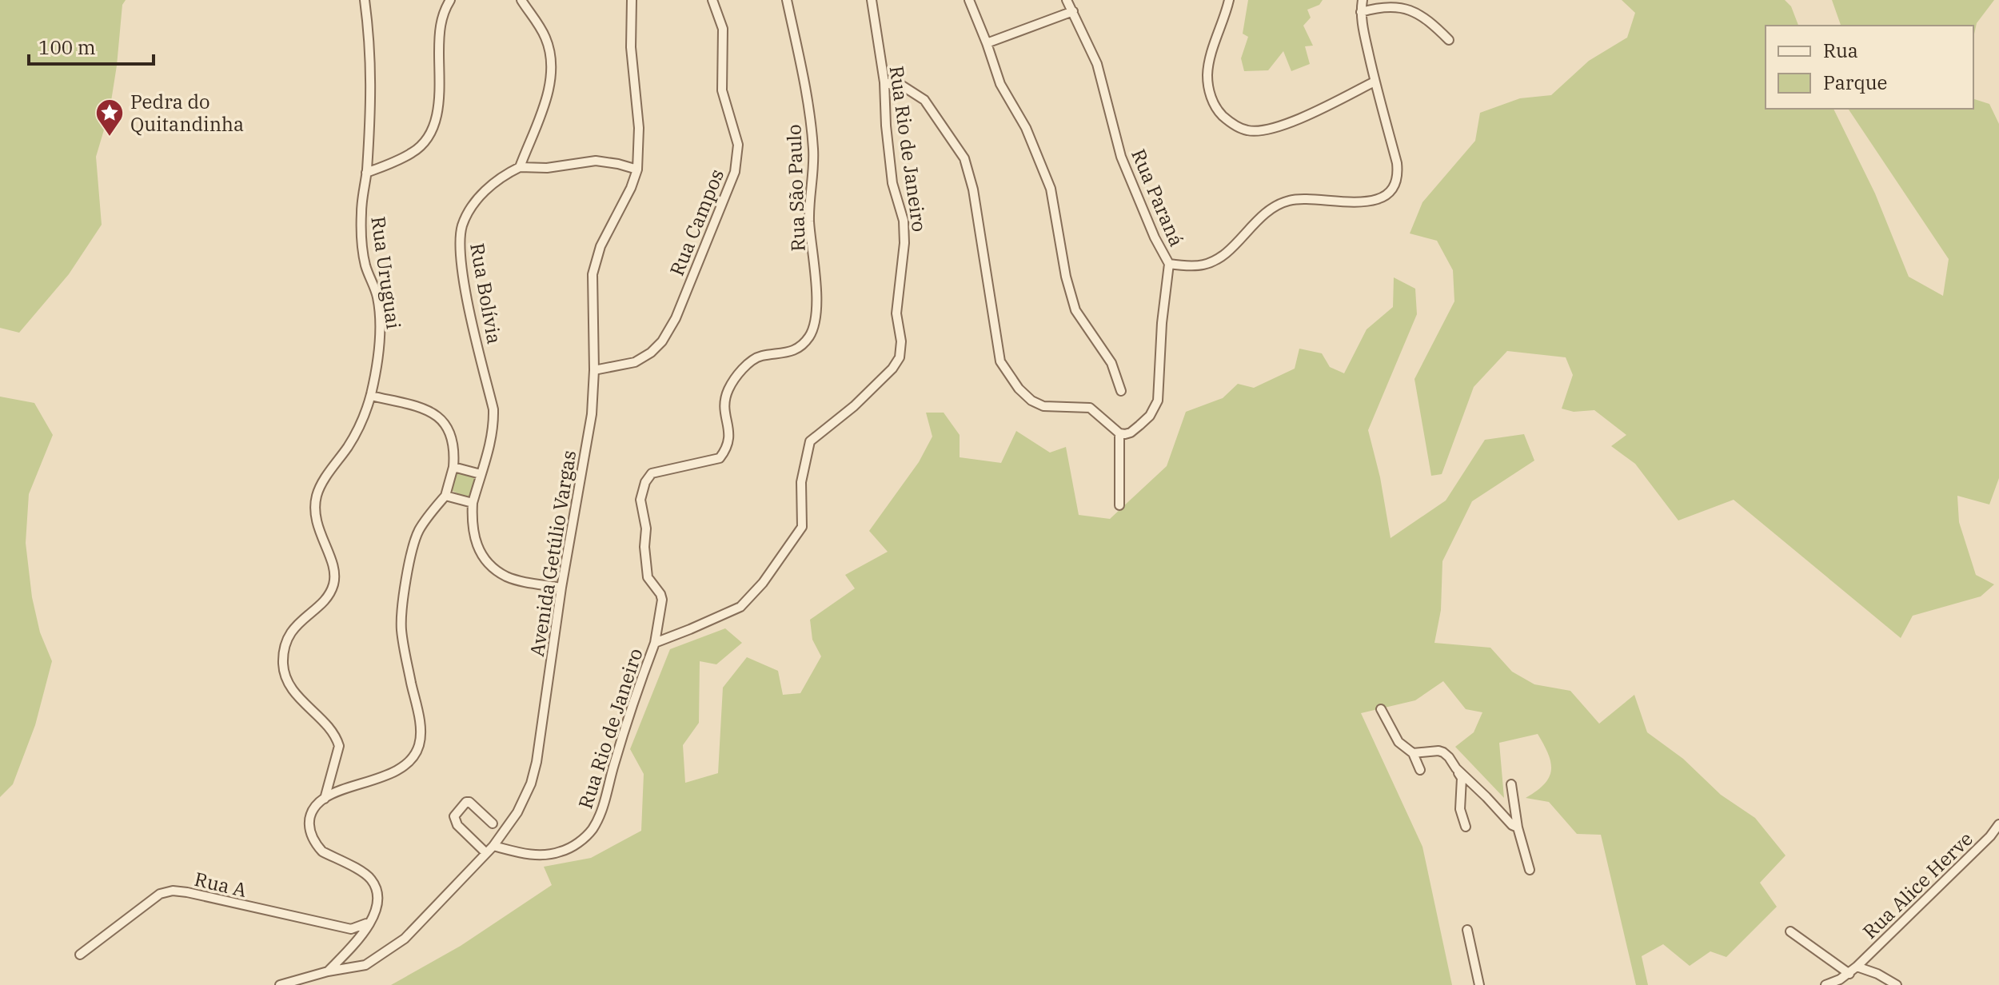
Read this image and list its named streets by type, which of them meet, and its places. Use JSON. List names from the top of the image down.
{
  "streets": {
    "street": [
      "Rua Rio de Janeiro",
      "Rua São Paulo",
      "Rua Paraná",
      "Rua Campos",
      "Rua Uruguai",
      "Rua Bolívia",
      "Avenida Getúlio Vargas",
      "Rua A",
      "Rua Alice Herve"
    ]
  },
  "crossings": [
    ["Rua Rio de Janeiro", "Rua São Paulo"],
    ["Rua Rio de Janeiro", "Avenida Getúlio Vargas"],
    ["Rua Campos", "Avenida Getúlio Vargas"],
    ["Rua Bolívia", "Avenida Getúlio Vargas"]
  ],
  "places": {
    "place": ["Pedra do Quitandinha"]
  },
  "legend": ["Rua", "Parque"],
  "scale_bar": "100 m"
}
